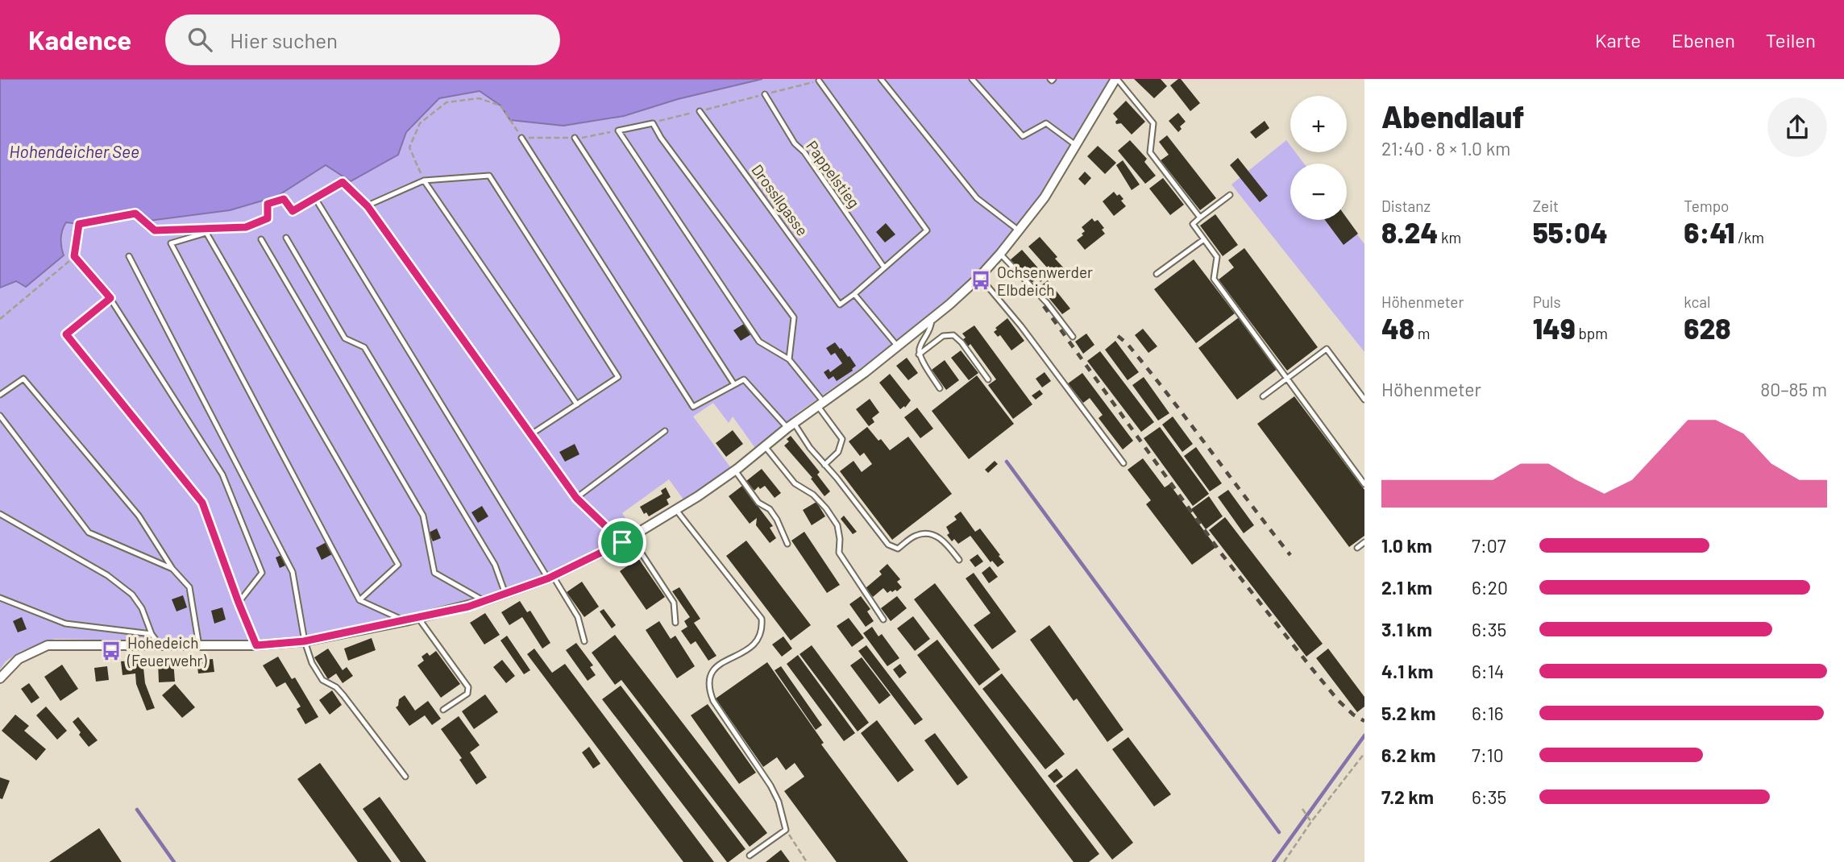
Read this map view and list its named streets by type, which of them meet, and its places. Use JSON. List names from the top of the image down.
{
  "streets": {
    "lane": ["Pappelstieg", "Drossllgasse"]
  },
  "water": ["Hohendeicher See"],
  "places": {
    "bus stop": ["Ochsenwerder Elbdeich", "Hohedeich (Feuerwehr)"]
  },
  "page": {
    "header": "Kadence",
    "search": "Hier suchen",
    "nav": ["Karte", "Ebenen", "Teilen"],
    "heading": ["Abendlauf", "21:40 · 8 × 1.0 km"],
    "map_buttons": ["+", "−"],
    "stats": [
      ["Distanz", "8.24 km"],
      ["Zeit", "55:04"],
      ["Tempo", "6:41 /km"],
      ["Höhenmeter", "48 m"],
      ["Puls", "149 bpm"],
      ["kcal", "628"]
    ],
    "chart": ["Höhenmeter", "80–85 m"],
    "list": [
      {
        "name": "1.0 km",
        "note": "7:07"
      },
      {
        "name": "2.1 km",
        "note": "6:20"
      },
      {
        "name": "3.1 km",
        "note": "6:35"
      },
      {
        "name": "4.1 km",
        "note": "6:14"
      },
      {
        "name": "5.2 km",
        "note": "6:16"
      },
      {
        "name": "6.2 km",
        "note": "7:10"
      },
      {
        "name": "7.2 km",
        "note": "6:35"
      }
    ]
  }
}
